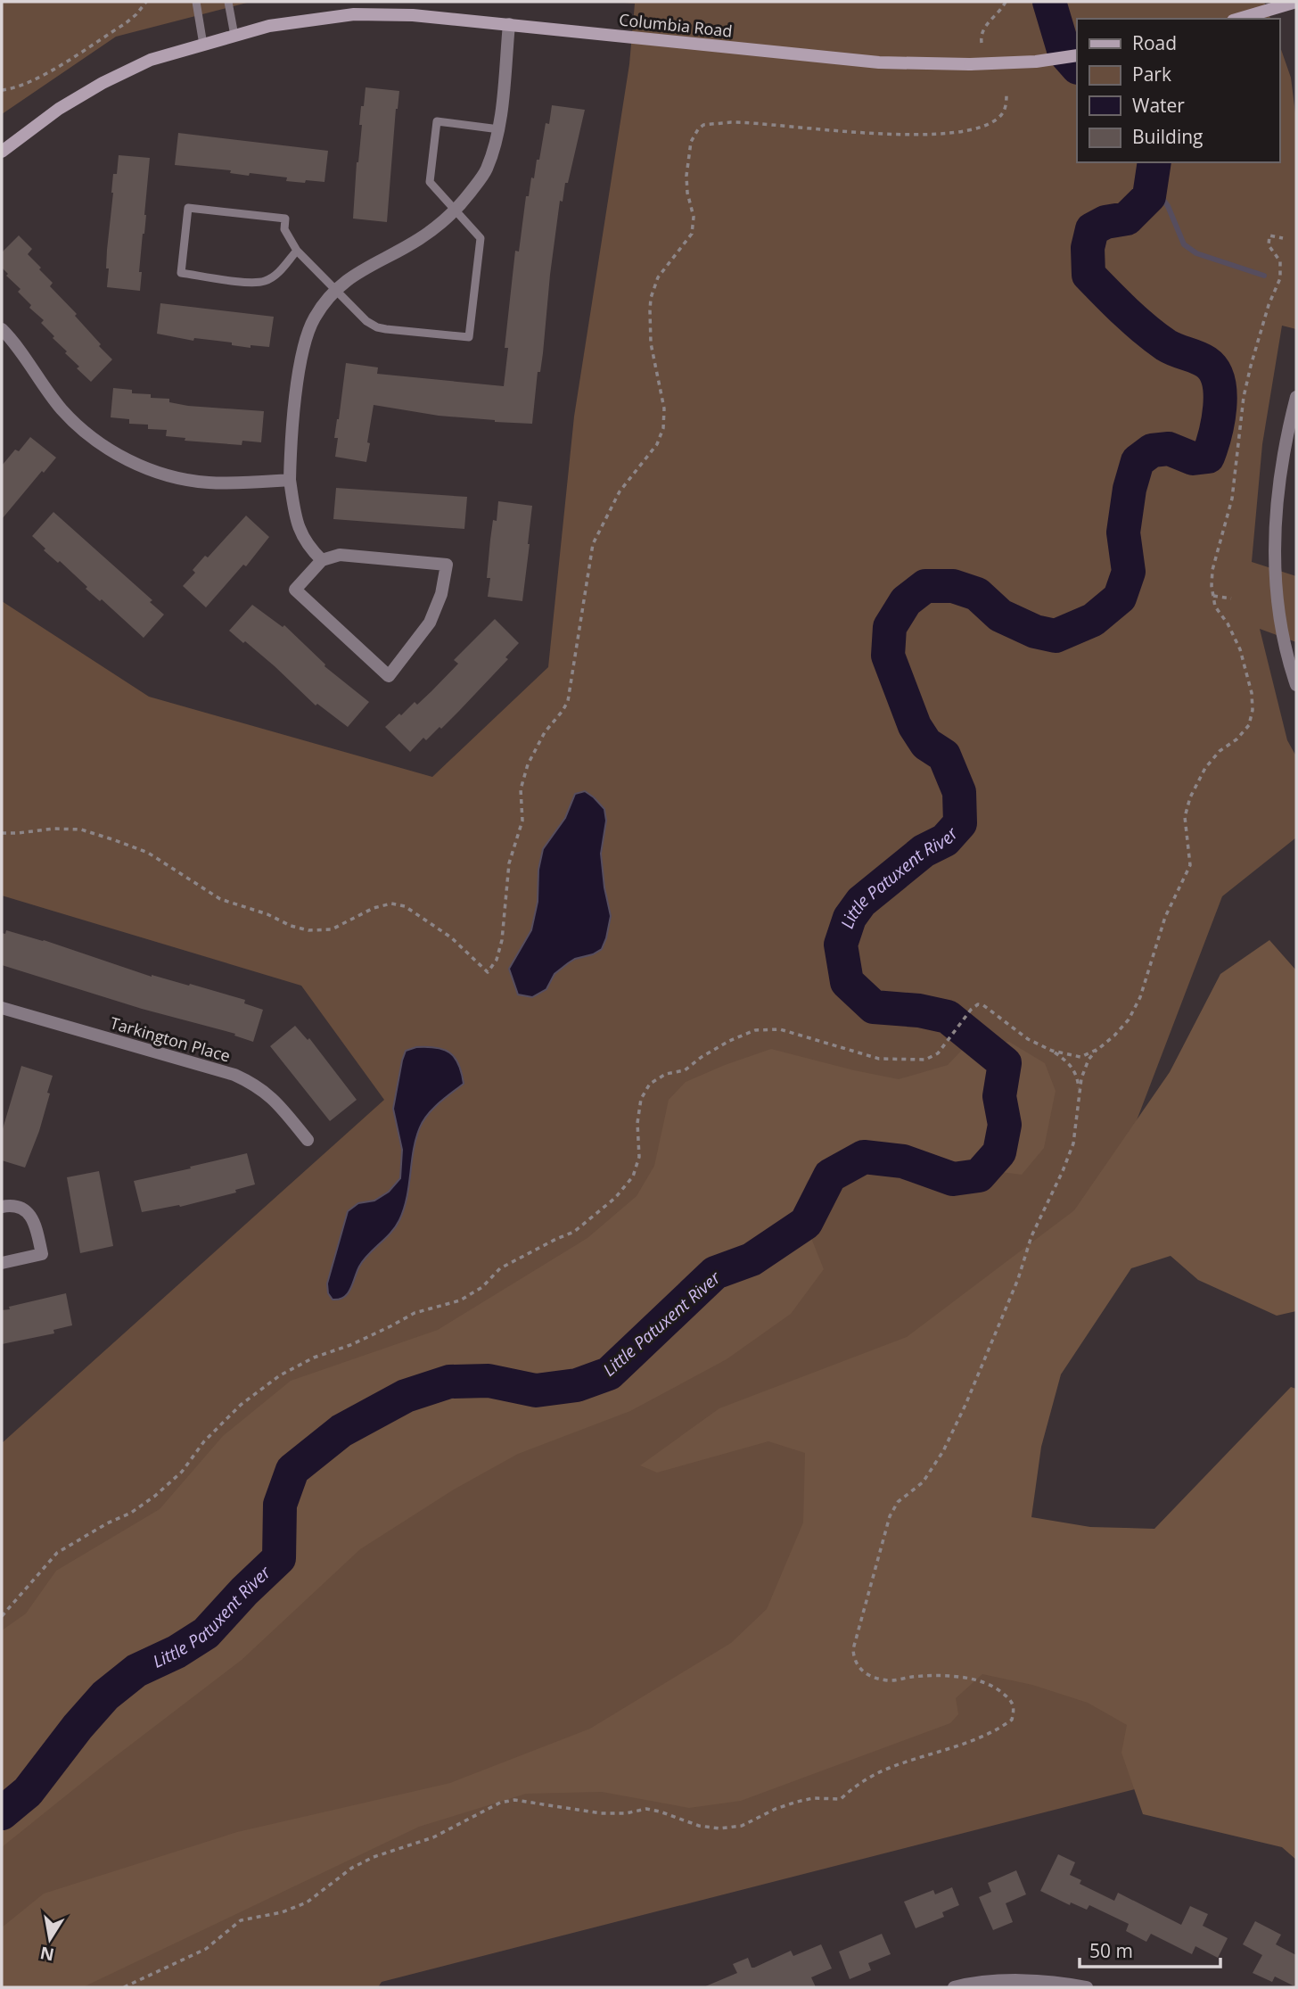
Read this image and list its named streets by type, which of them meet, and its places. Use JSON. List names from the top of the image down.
{
  "streets": {
    "main road": ["Columbia Road"],
    "street": ["Tarkington Place"]
  },
  "water": ["Little Patuxent River"],
  "legend": [
    "Road",
    "Park",
    "Water",
    "Building"
  ],
  "scale_bar": "50 m",
  "north": "bottom"
}
